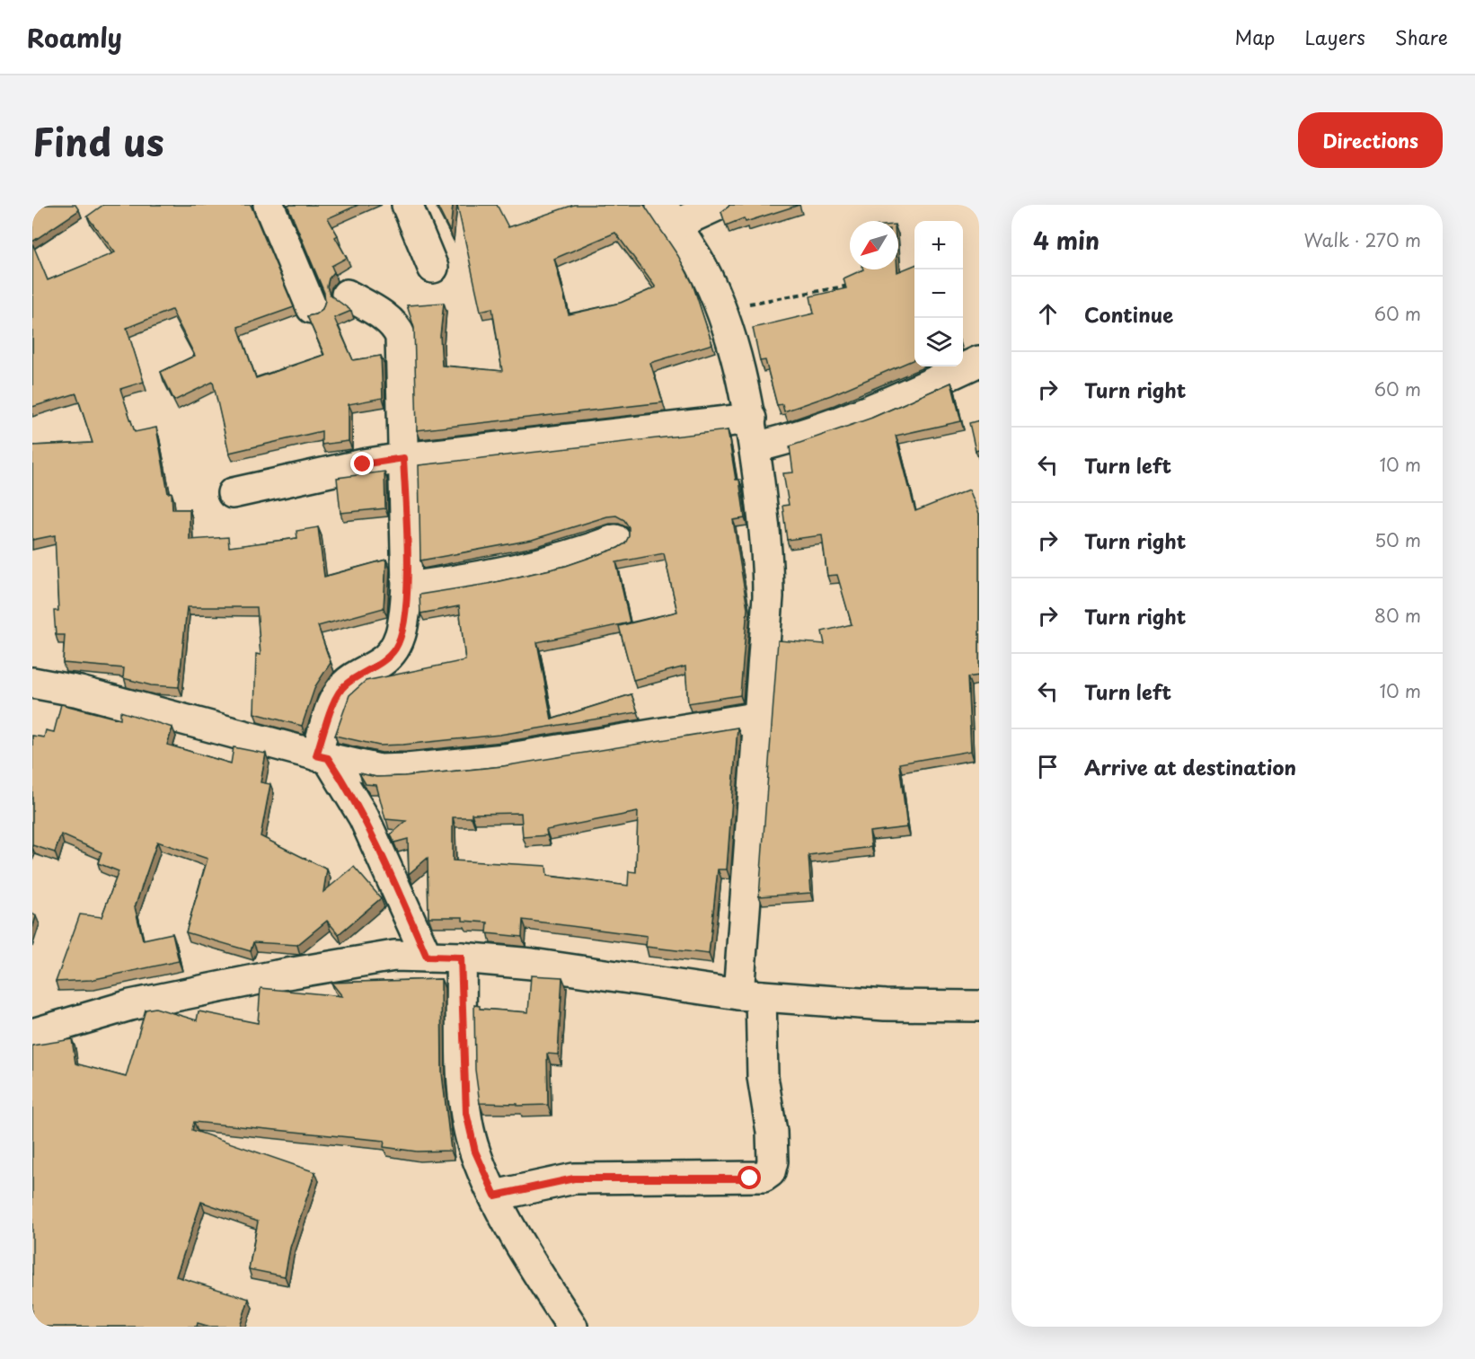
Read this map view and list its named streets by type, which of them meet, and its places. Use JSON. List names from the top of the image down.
{
  "north": "bottom left",
  "page": {
    "header": "Roamly",
    "nav": ["Map", "Layers", "Share"],
    "title": "Find us",
    "buttons": "Directions",
    "heading": ["4 min", "Walk · 270 m"],
    "map_buttons": ["+", "−"],
    "list": [
      ["Continue", "60 m"],
      ["Turn right", "60 m"],
      ["Turn left", "10 m"],
      ["Turn right", "50 m"],
      ["Turn right", "80 m"],
      ["Turn left", "10 m"],
      "Arrive at destination"
    ]
  }
}
